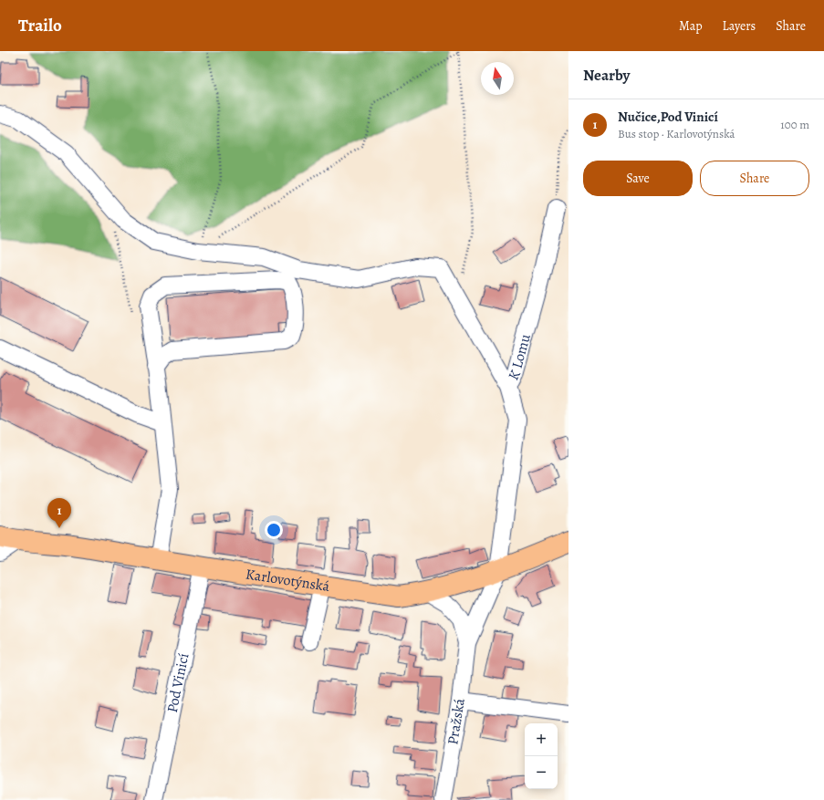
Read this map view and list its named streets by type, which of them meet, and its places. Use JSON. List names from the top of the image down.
{
  "streets": {
    "main road": ["Karlovotýnská"],
    "street": ["K Lomu", "Pod Vinicí", "Pražská"]
  },
  "crossings": [
    ["K Lomu", "Karlovotýnská"],
    ["K Lomu", "Pražská"],
    ["Karlovotýnská", "Pod Vinicí"],
    ["Karlovotýnská", "Pražská"]
  ],
  "north": "top",
  "page": {
    "header": "Trailo",
    "nav": ["Map", "Layers", "Share"],
    "heading": "Nearby",
    "list": [
      {
        "mark": "1",
        "name": "Nučice,Pod Vinicí",
        "note": "Bus stop · Karlovotýnská",
        "value": "100 m"
      }
    ],
    "buttons": ["Save", "Share"],
    "pins": "1",
    "map_buttons": ["+", "−"]
  }
}
